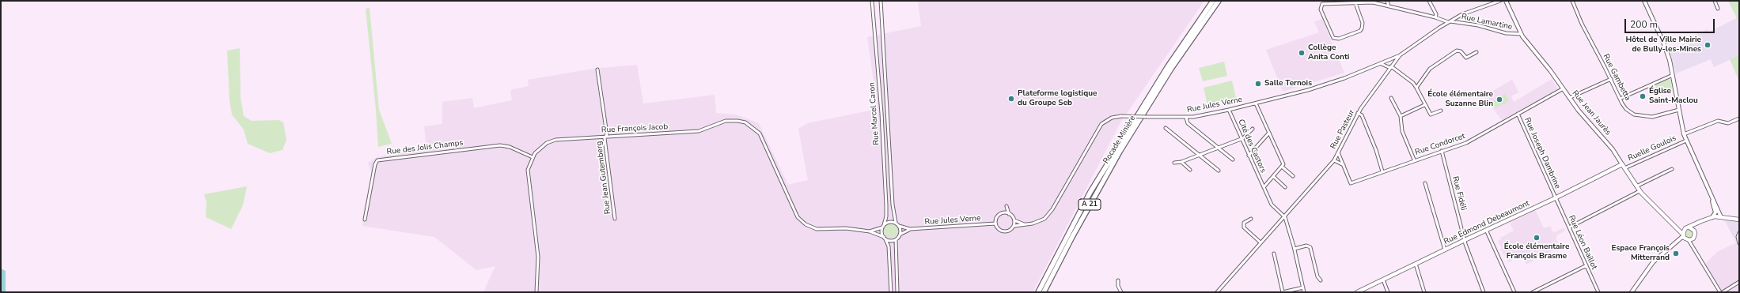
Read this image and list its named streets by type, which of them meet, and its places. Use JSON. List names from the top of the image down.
{
  "streets": {
    "highway": ["Rocade Minière", "A 21"],
    "main road": ["Rue Jean Jaurès", "Rue Edmond Debeaumont"],
    "street": [
      "Rue Lamartine",
      "Rue Gambetta",
      "Rue Jules Verne",
      "Rue Marcel Caron",
      "Rue François Jacob",
      "Rue Pasteur",
      "Rue Condorcet",
      "Cité des Castors",
      "Rue des Jolis Champs",
      "Ruelle Goulois",
      "Rue Joseph Dambrine",
      "Rue Jean Gutemberg",
      "Rue Fidéli",
      "Rue Léon Baillot"
    ]
  },
  "crossings": [
    ["Rue Lamartine", "Rue Jean Jaurès"],
    ["Rue Lamartine", "Rue Pasteur"],
    ["Rue Jules Verne", "Rue Marcel Caron"],
    ["Rue Jules Verne", "Rue Pasteur"],
    ["Rue Jules Verne", "Cité des Castors"],
    ["Rue Jean Jaurès", "Rue Condorcet"],
    ["Rue Jean Jaurès", "Ruelle Goulois"],
    ["Rue Jean Jaurès", "Rue Edmond Debeaumont"],
    ["Rue François Jacob", "Rue des Jolis Champs"],
    ["Rue François Jacob", "Rue Jean Gutemberg"],
    ["Rue Pasteur", "Rue Condorcet"],
    ["Rue Pasteur", "Cité des Castors"],
    ["Rue Condorcet", "Rue Joseph Dambrine"],
    ["Rue Condorcet", "Rue Fidéli"],
    ["Rue Joseph Dambrine", "Rue Edmond Debeaumont"],
    ["Rue Joseph Dambrine", "Rue Léon Baillot"],
    ["Rue Fidéli", "Rue Edmond Debeaumont"],
    ["Rue Edmond Debeaumont", "Rue Léon Baillot"]
  ],
  "places": [
    "Hôtel de Ville Mairie de Bully-les-Mines",
    "Collège Anita Conti",
    "Salle Ternois",
    "Église Saint-Maclou",
    "Plateforme logistique du Groupe Seb",
    "École élémentaire Suzanne Blin",
    "École élémentaire François Brasme",
    "Espace François Mitterrand"
  ],
  "scale_bar": "200 m"
}
